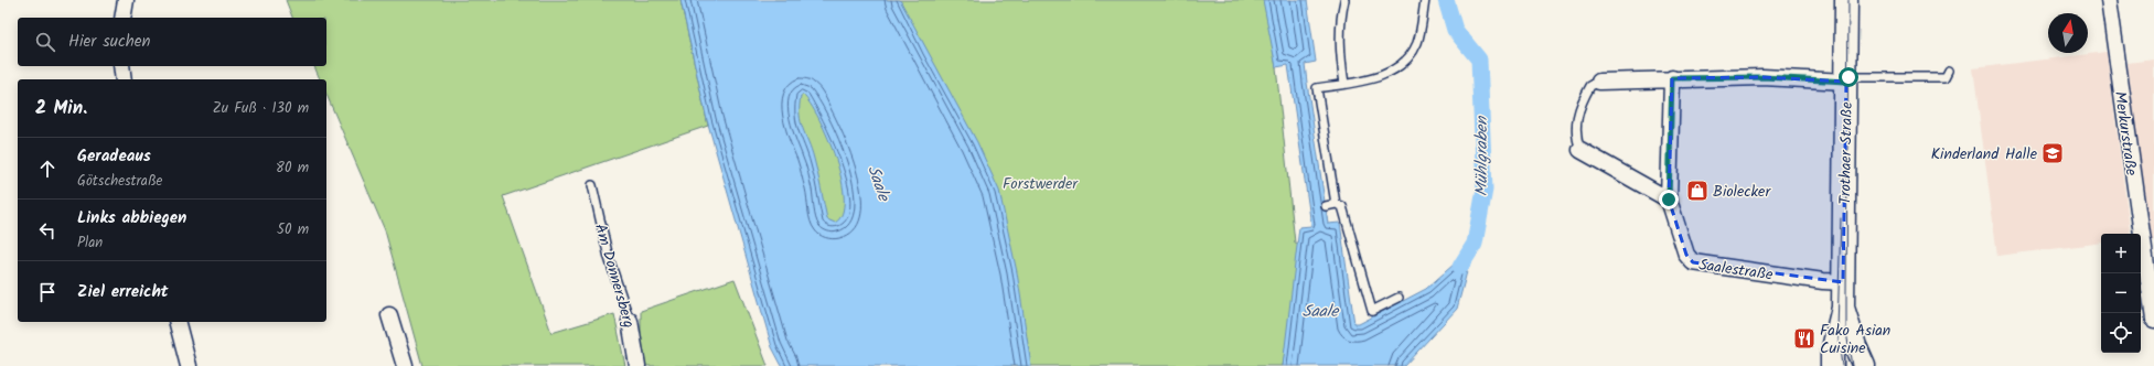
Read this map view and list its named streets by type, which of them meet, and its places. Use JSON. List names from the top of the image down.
{
  "streets": {
    "main road": ["Trothaer Straße"],
    "street": ["Merkurstraße", "Saalestraße", "Am Donnersberg"]
  },
  "crossings": [
    ["Trothaer Straße", "Saalestraße"]
  ],
  "water": ["Mühlgraben", "Saale"],
  "parks": ["Forstwerder"],
  "places": {
    "school or university": ["Kinderland Halle"],
    "shop": ["Biolecker"],
    "restaurant": ["Fako Asian Cuisine"]
  },
  "north": "top",
  "page": {
    "search": "Hier suchen",
    "heading": ["2 Min.", "Zu Fuß · 130 m"],
    "list": [
      ["Geradeaus", "Götschestraße", "80 m"],
      ["Links abbiegen", "Plan", "50 m"],
      "Ziel erreicht"
    ],
    "map_buttons": ["+", "−"]
  }
}
